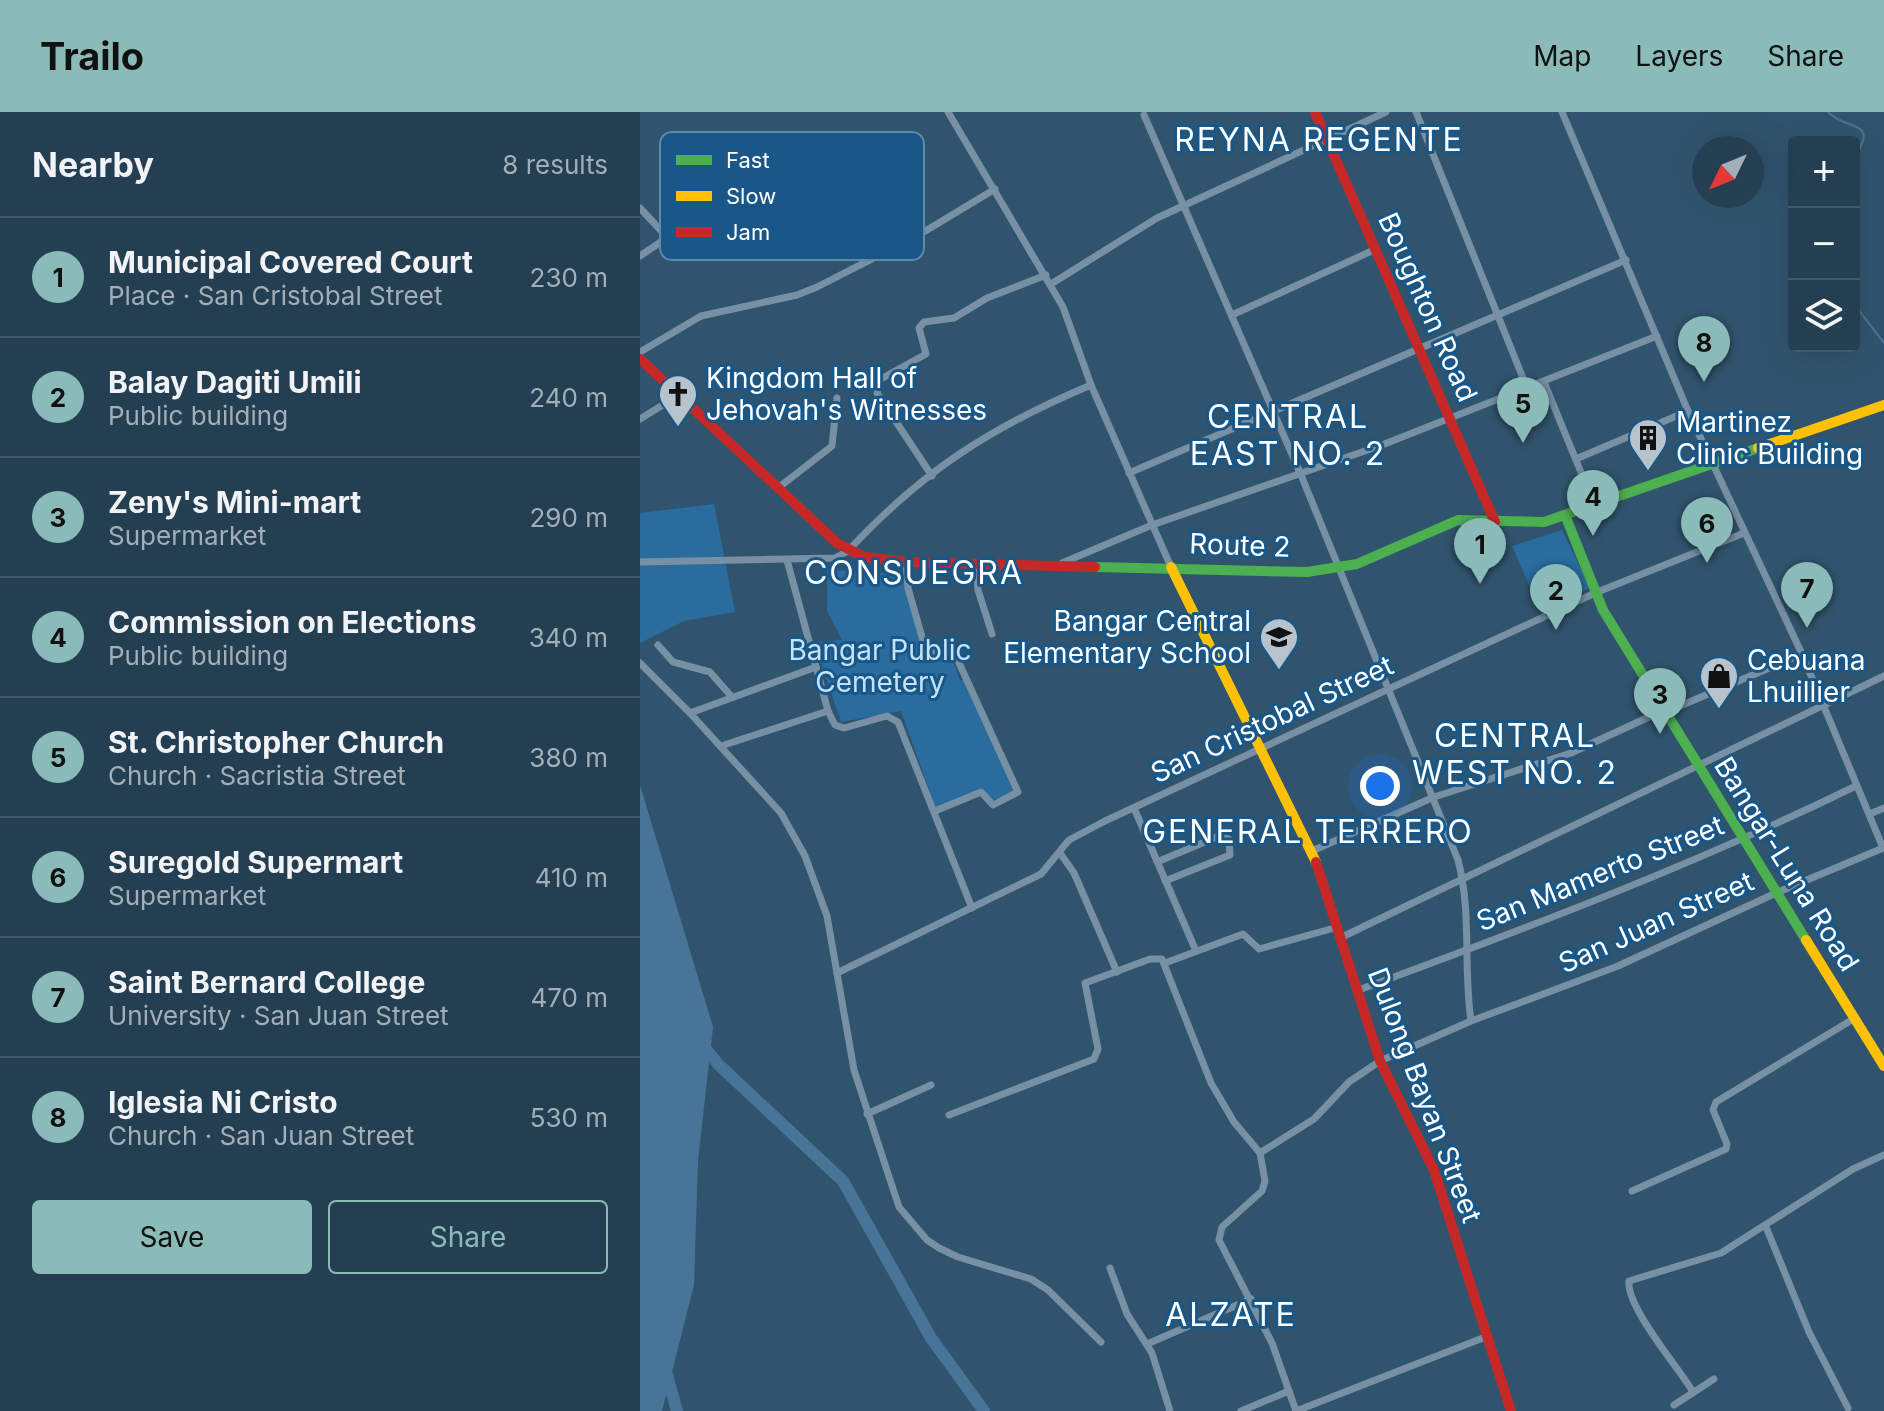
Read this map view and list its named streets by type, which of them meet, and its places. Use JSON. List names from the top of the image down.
{
  "streets": {
    "main road": [
      "Boughton Road",
      "Route 2",
      "Bangar-Luna Road",
      "Dulong Bayan Street"
    ],
    "street": ["San Cristobal Street", "San Mamerto Street", "San Juan Street"]
  },
  "crossings": [
    ["Boughton Road", "Route 2"],
    ["Route 2", "Bangar-Luna Road"],
    ["Route 2", "San Juan Street"],
    ["Route 2", "Dulong Bayan Street"],
    ["San Cristobal Street", "Bangar-Luna Road"],
    ["San Cristobal Street", "San Juan Street"],
    ["San Cristobal Street", "Dulong Bayan Street"],
    ["Bangar-Luna Road", "San Mamerto Street"],
    ["Bangar-Luna Road", "San Juan Street"],
    ["San Mamerto Street", "San Juan Street"],
    ["San Mamerto Street", "Dulong Bayan Street"],
    ["San Juan Street", "Dulong Bayan Street"]
  ],
  "districts": [
    "REYNA REGENTE",
    "CENTRAL EAST NO. 2",
    "CONSUEGRA",
    "CENTRAL WEST NO. 2",
    "GENERAL TERRERO",
    "ALZATE"
  ],
  "parks": ["Bangar Public Cemetery"],
  "places": {
    "church": ["Kingdom Hall of Jehovah's Witnesses"],
    "building": ["Martinez Clinic Building"],
    "school or university": ["Bangar Central Elementary School"],
    "shop": ["Cebuana Lhuillier"]
  },
  "legend": ["Fast", "Slow", "Jam"],
  "north": "bottom left",
  "page": {
    "header": "Trailo",
    "nav": ["Map", "Layers", "Share"],
    "heading": ["Nearby", "8 results"],
    "map_buttons": ["+", "−"],
    "list": [
      {
        "mark": "1",
        "name": "Municipal Covered Court",
        "note": "Place · San Cristobal Street",
        "value": "230 m"
      },
      {
        "mark": "2",
        "name": "Balay Dagiti Umili",
        "note": "Public building",
        "value": "240 m"
      },
      {
        "mark": "3",
        "name": "Zeny's Mini-mart",
        "note": "Supermarket",
        "value": "290 m"
      },
      {
        "mark": "4",
        "name": "Commission on Elections",
        "note": "Public building",
        "value": "340 m"
      },
      {
        "mark": "5",
        "name": "St. Christopher Church",
        "note": "Church · Sacristia Street",
        "value": "380 m"
      },
      {
        "mark": "6",
        "name": "Suregold Supermart",
        "note": "Supermarket",
        "value": "410 m"
      },
      {
        "mark": "7",
        "name": "Saint Bernard College",
        "note": "University · San Juan Street",
        "value": "470 m"
      },
      {
        "mark": "8",
        "name": "Iglesia Ni Cristo",
        "note": "Church · San Juan Street",
        "value": "530 m"
      }
    ],
    "pins": [
      "8",
      "5",
      "4",
      "6",
      "1",
      "7",
      "2",
      "3"
    ],
    "buttons": ["Save", "Share"]
  }
}
